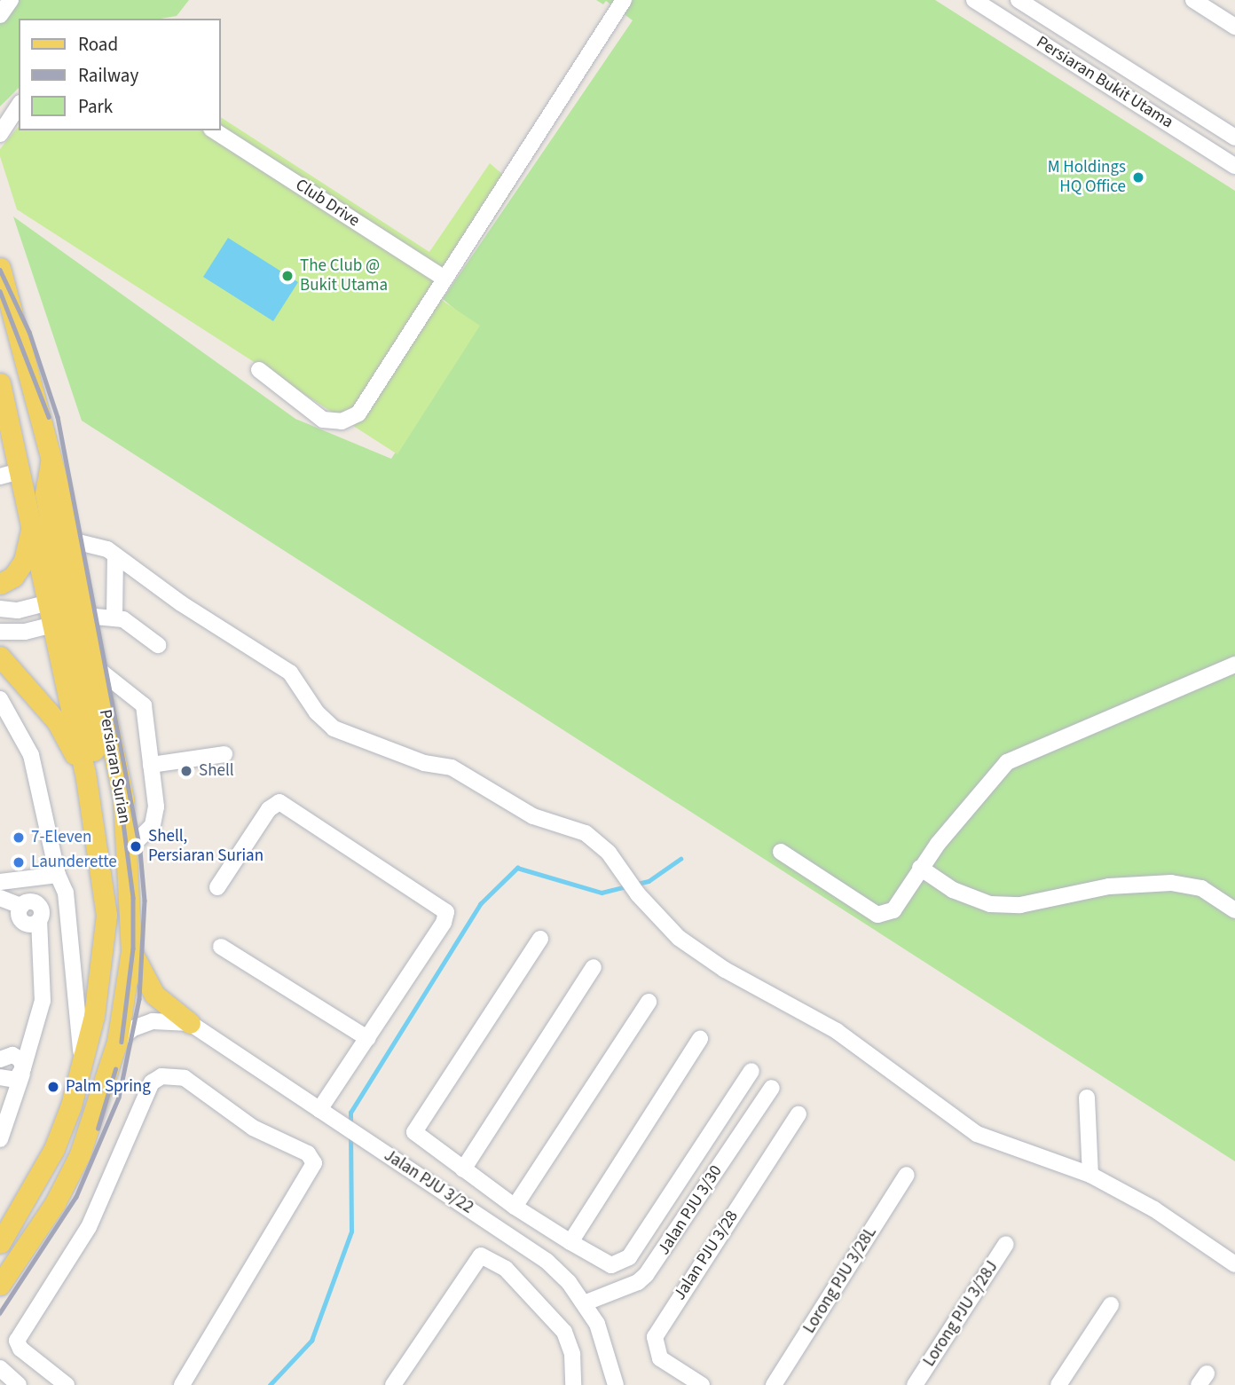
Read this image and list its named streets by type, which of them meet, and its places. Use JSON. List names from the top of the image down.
{
  "streets": {
    "main road": ["Persiaran Surian"],
    "street": [
      "Persiaran Bukit Utama",
      "Club Drive",
      "Jalan PJU 3/22",
      "Jalan PJU 3/30",
      "Jalan PJU 3/28",
      "Lorong PJU 3/28L",
      "Lorong PJU 3/28J"
    ]
  },
  "crossings": [
    ["Jalan PJU 3/22", "Jalan PJU 3/30"]
  ],
  "places": [
    "M Holdings HQ Office",
    "The Club @ Bukit Utama",
    "Shell",
    "7-Eleven",
    "Shell, Persiaran Surian",
    "Launderette",
    "Palm Spring"
  ],
  "legend": ["Road", "Railway", "Park"]
}
